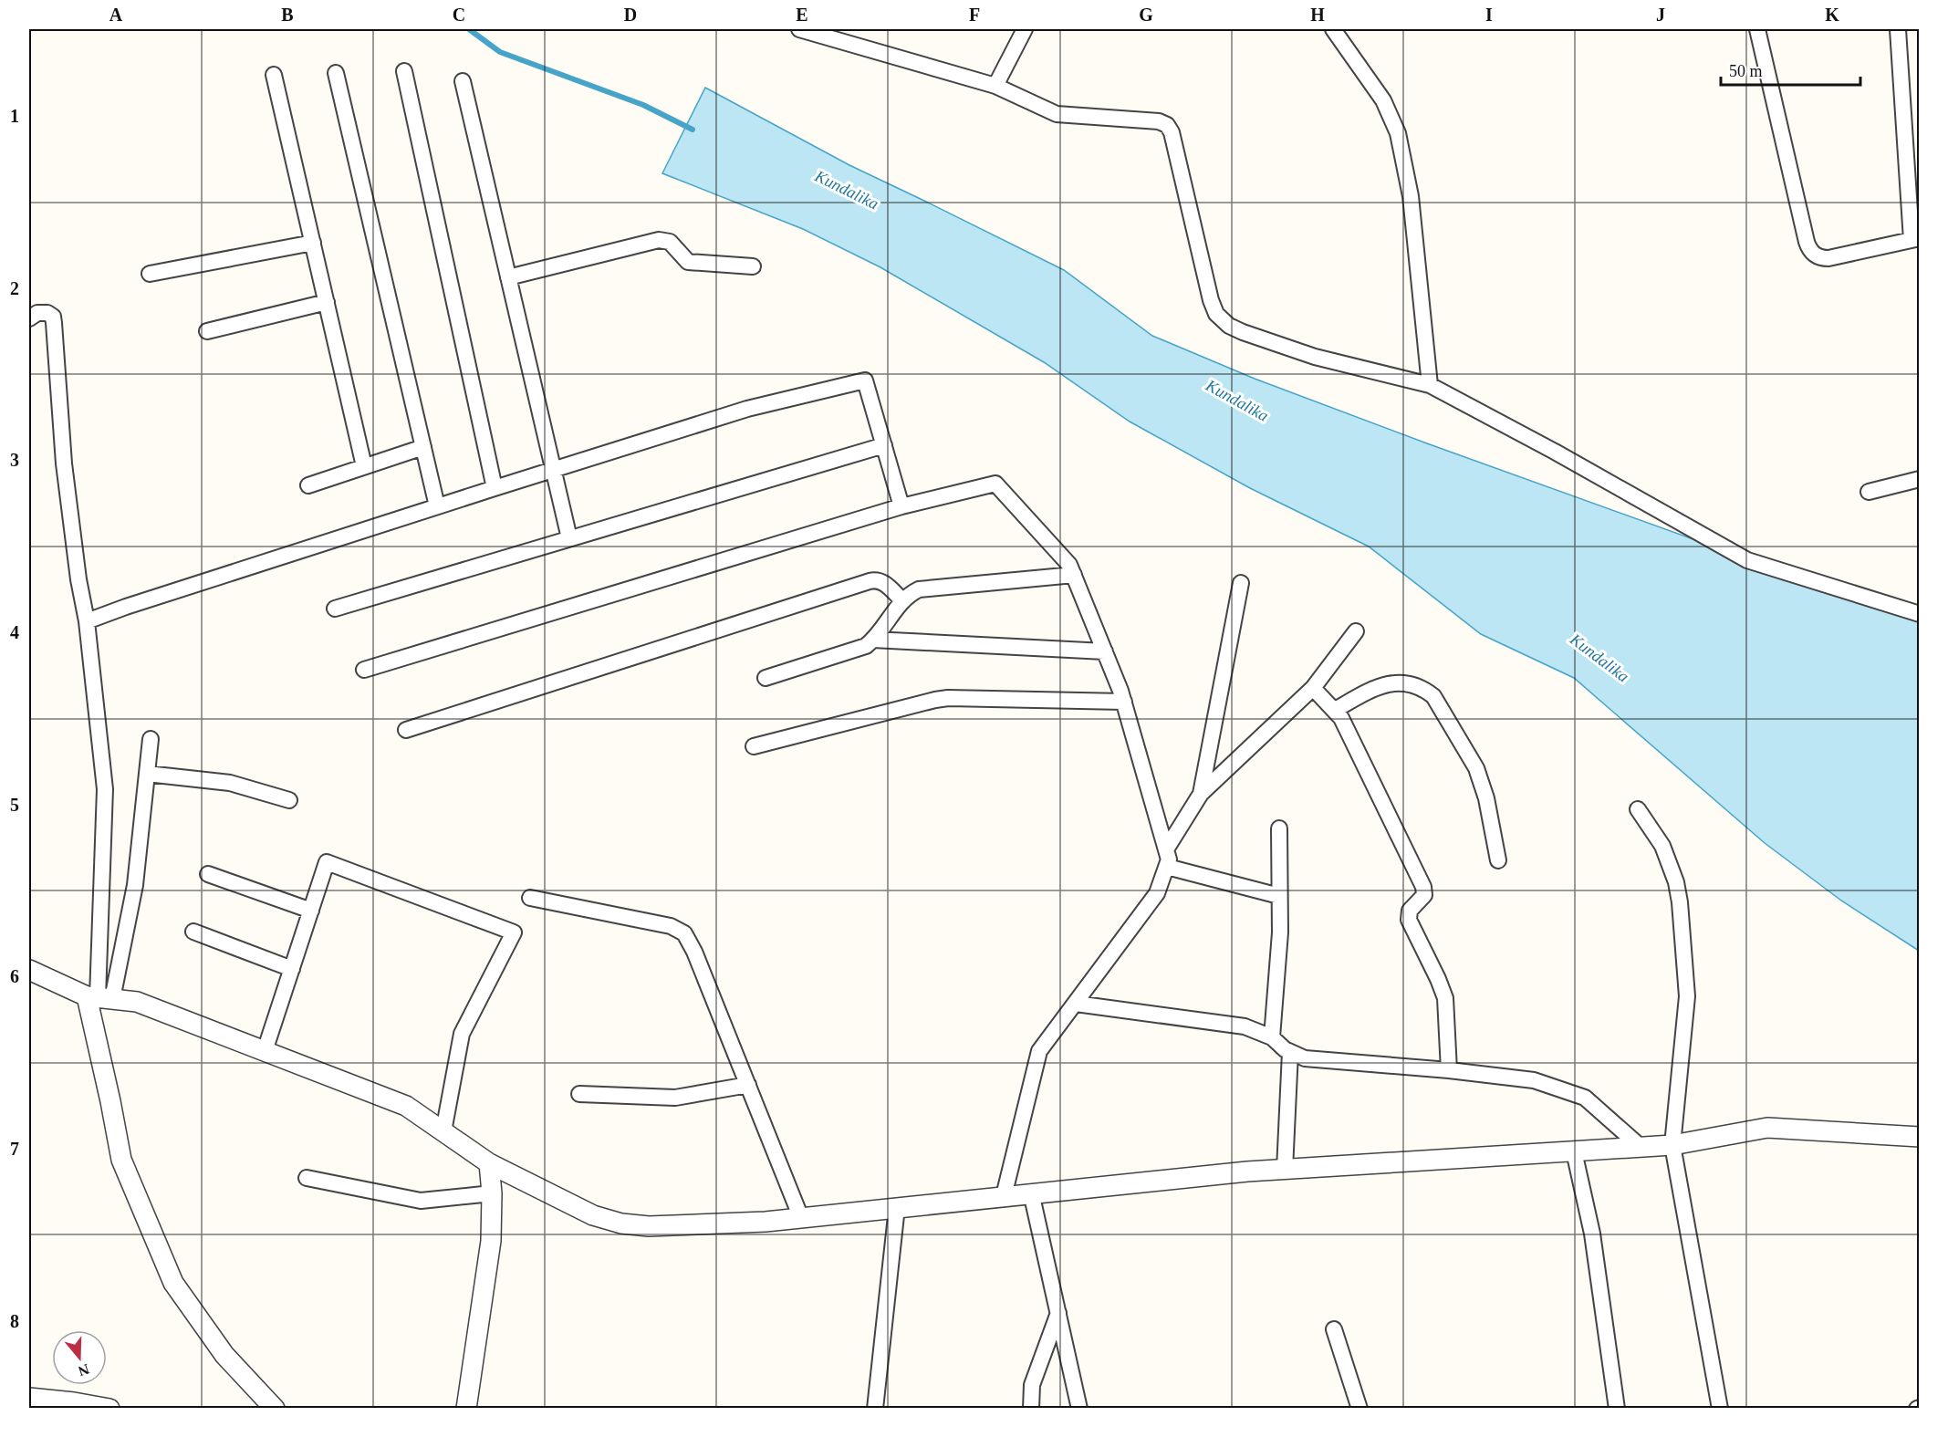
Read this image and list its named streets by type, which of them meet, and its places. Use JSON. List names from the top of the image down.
{
  "water": ["Kundalika"],
  "scale_bar": "50 m",
  "north": "bottom",
  "grid": {
    "columns": [
      "A",
      "B",
      "C",
      "D",
      "E",
      "F",
      "G",
      "H",
      "I",
      "J",
      "K"
    ],
    "rows": [
      "1",
      "2",
      "3",
      "4",
      "5",
      "6",
      "7",
      "8"
    ]
  }
}
